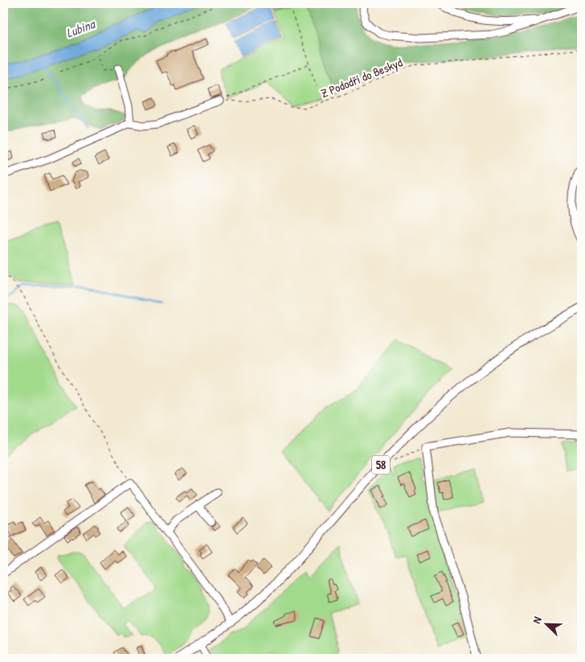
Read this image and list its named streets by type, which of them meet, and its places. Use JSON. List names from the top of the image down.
{
  "streets": {
    "main road": ["58"],
    "path": ["Z Pododří do Beskyd"]
  },
  "water": ["Lubina"],
  "north": "top left"
}
